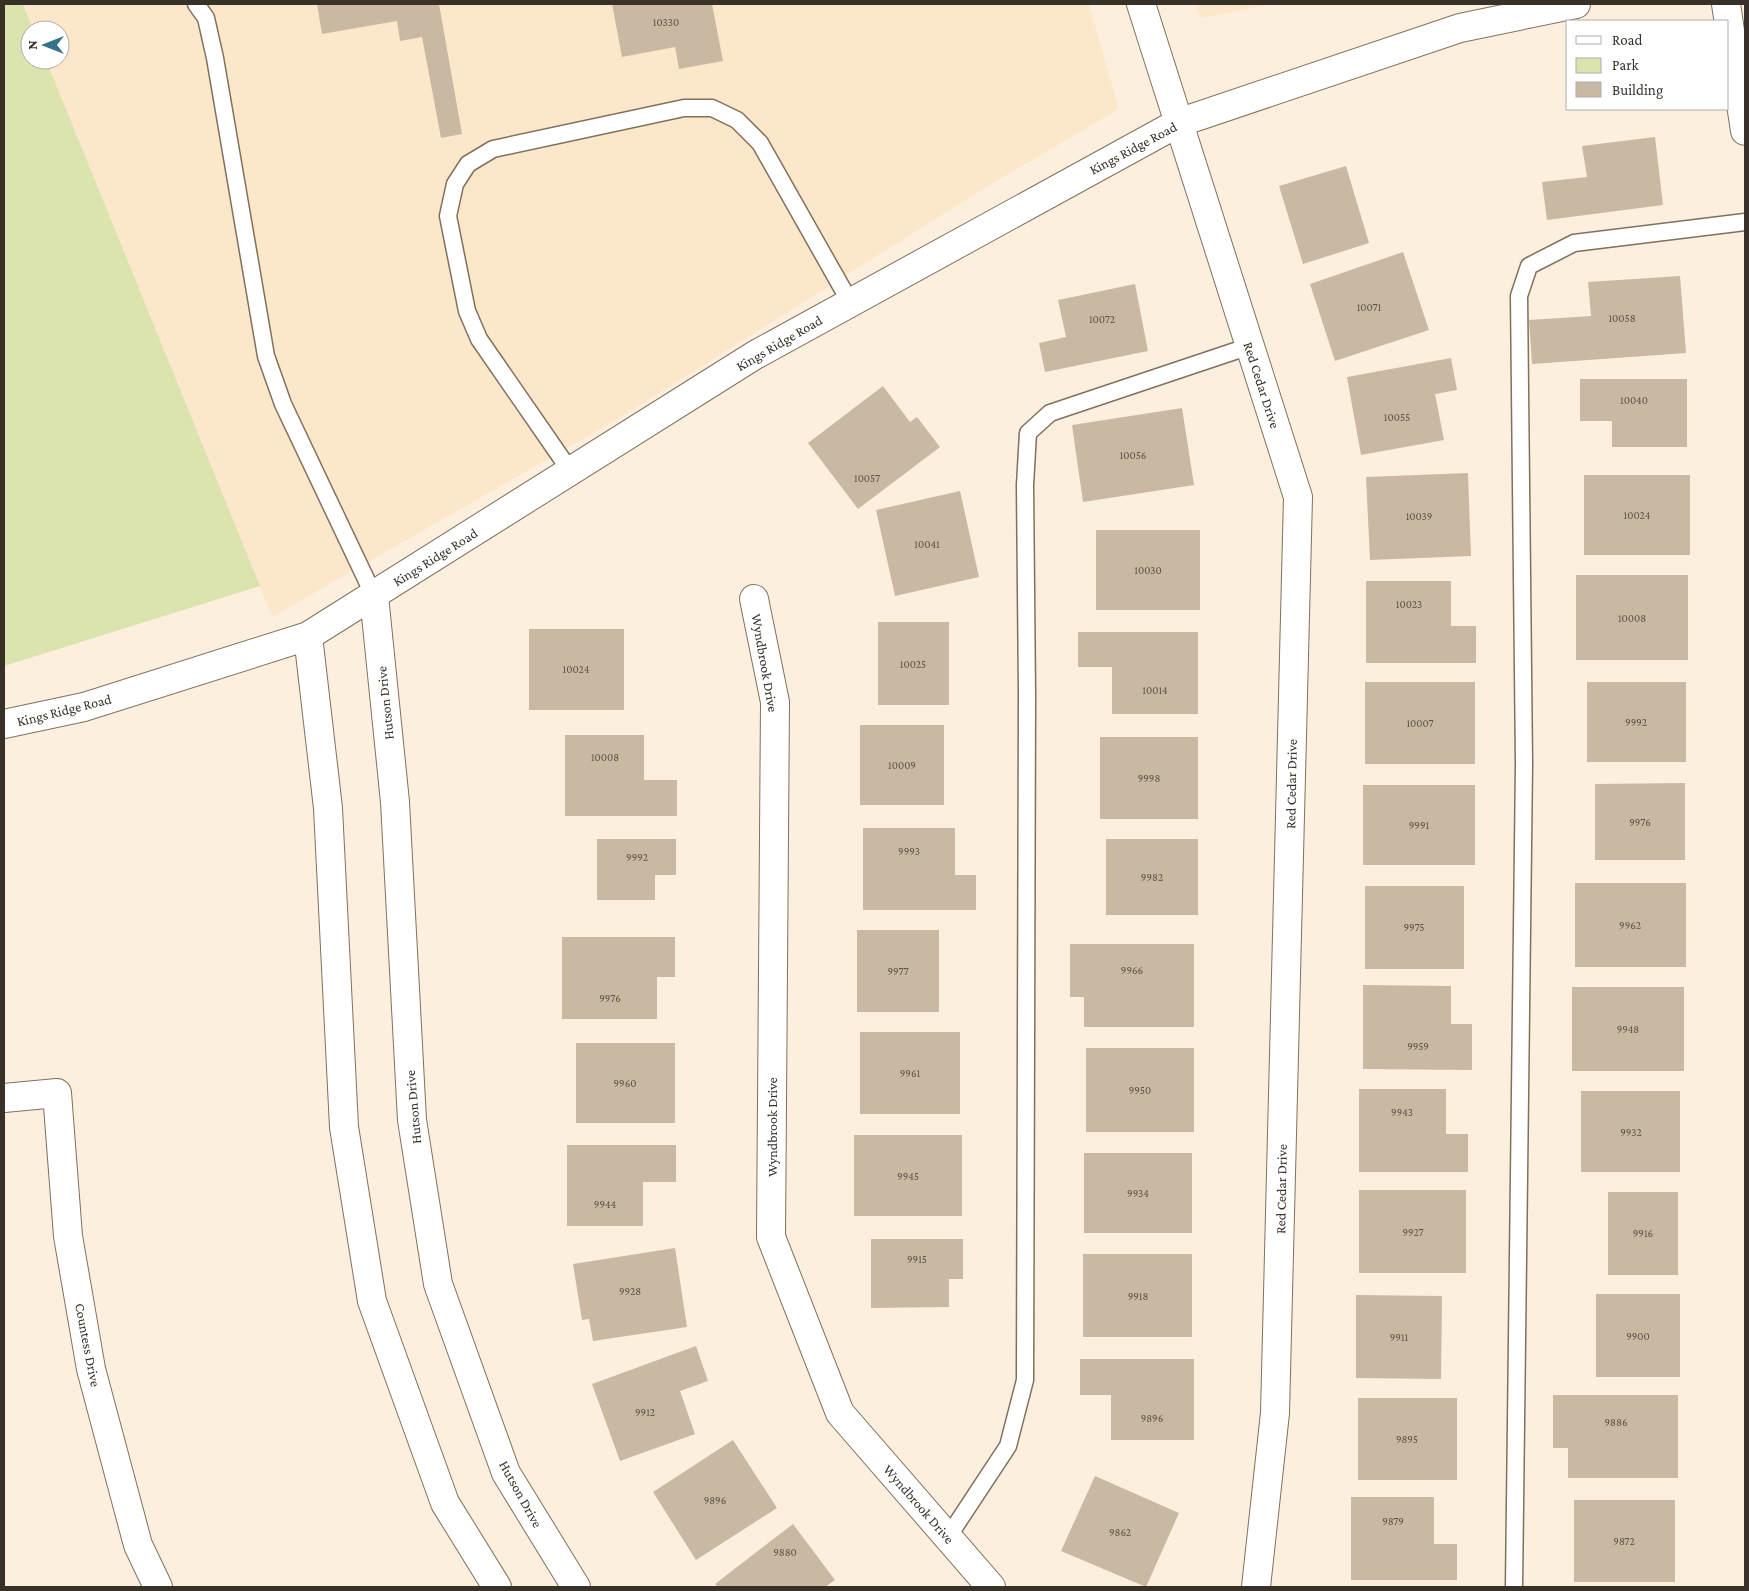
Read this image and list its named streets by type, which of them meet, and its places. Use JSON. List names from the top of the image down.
{
  "streets": {
    "street": [
      "Kings Ridge Road",
      "Red Cedar Drive",
      "Wyndbrook Drive",
      "Hutson Drive",
      "Countess Drive"
    ]
  },
  "crossings": [
    ["Kings Ridge Road", "Red Cedar Drive"],
    ["Kings Ridge Road", "Hutson Drive"]
  ],
  "house_numbers": [
    "10330",
    "10071",
    "10058",
    "10072",
    "10040",
    "10055",
    "10056",
    "10057",
    "10024",
    "10039",
    "10041",
    "10030",
    "10023",
    "10008",
    "10025",
    "10024",
    "10014",
    "9992",
    "10007",
    "10008",
    "10009",
    "9998",
    "9976",
    "9991",
    "9993",
    "9992",
    "9982",
    "9962",
    "9975",
    "9966",
    "9977",
    "9976",
    "9948",
    "9959",
    "9961",
    "9960",
    "9950",
    "9943",
    "9932",
    "9945",
    "9934",
    "9944",
    "9927",
    "9916",
    "9915",
    "9928",
    "9918",
    "9900",
    "9911",
    "9912",
    "9896",
    "9886",
    "9895",
    "9896",
    "9879",
    "9862",
    "9872",
    "9880"
  ],
  "legend": ["Road", "Park", "Building"],
  "north": "left"
}
